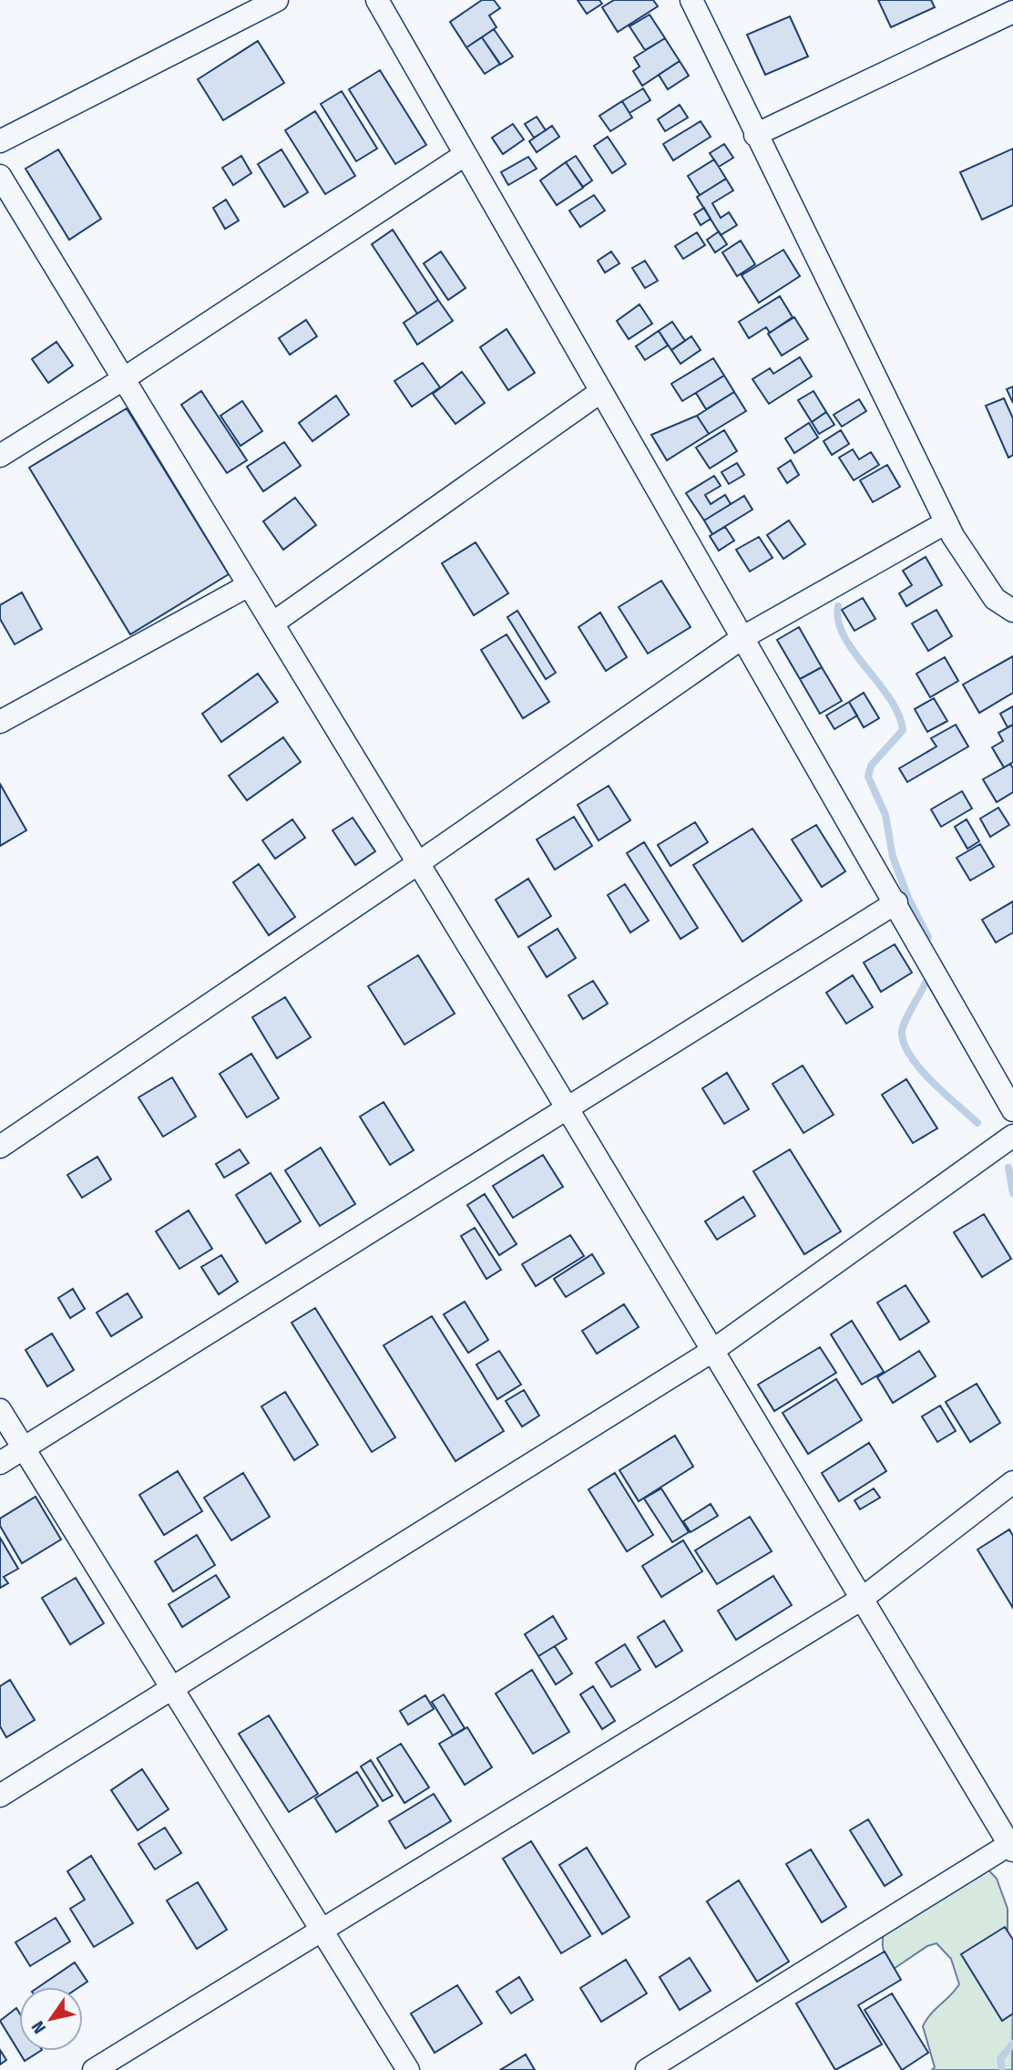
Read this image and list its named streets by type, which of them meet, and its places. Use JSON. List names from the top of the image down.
{
  "north": "bottom left"
}
